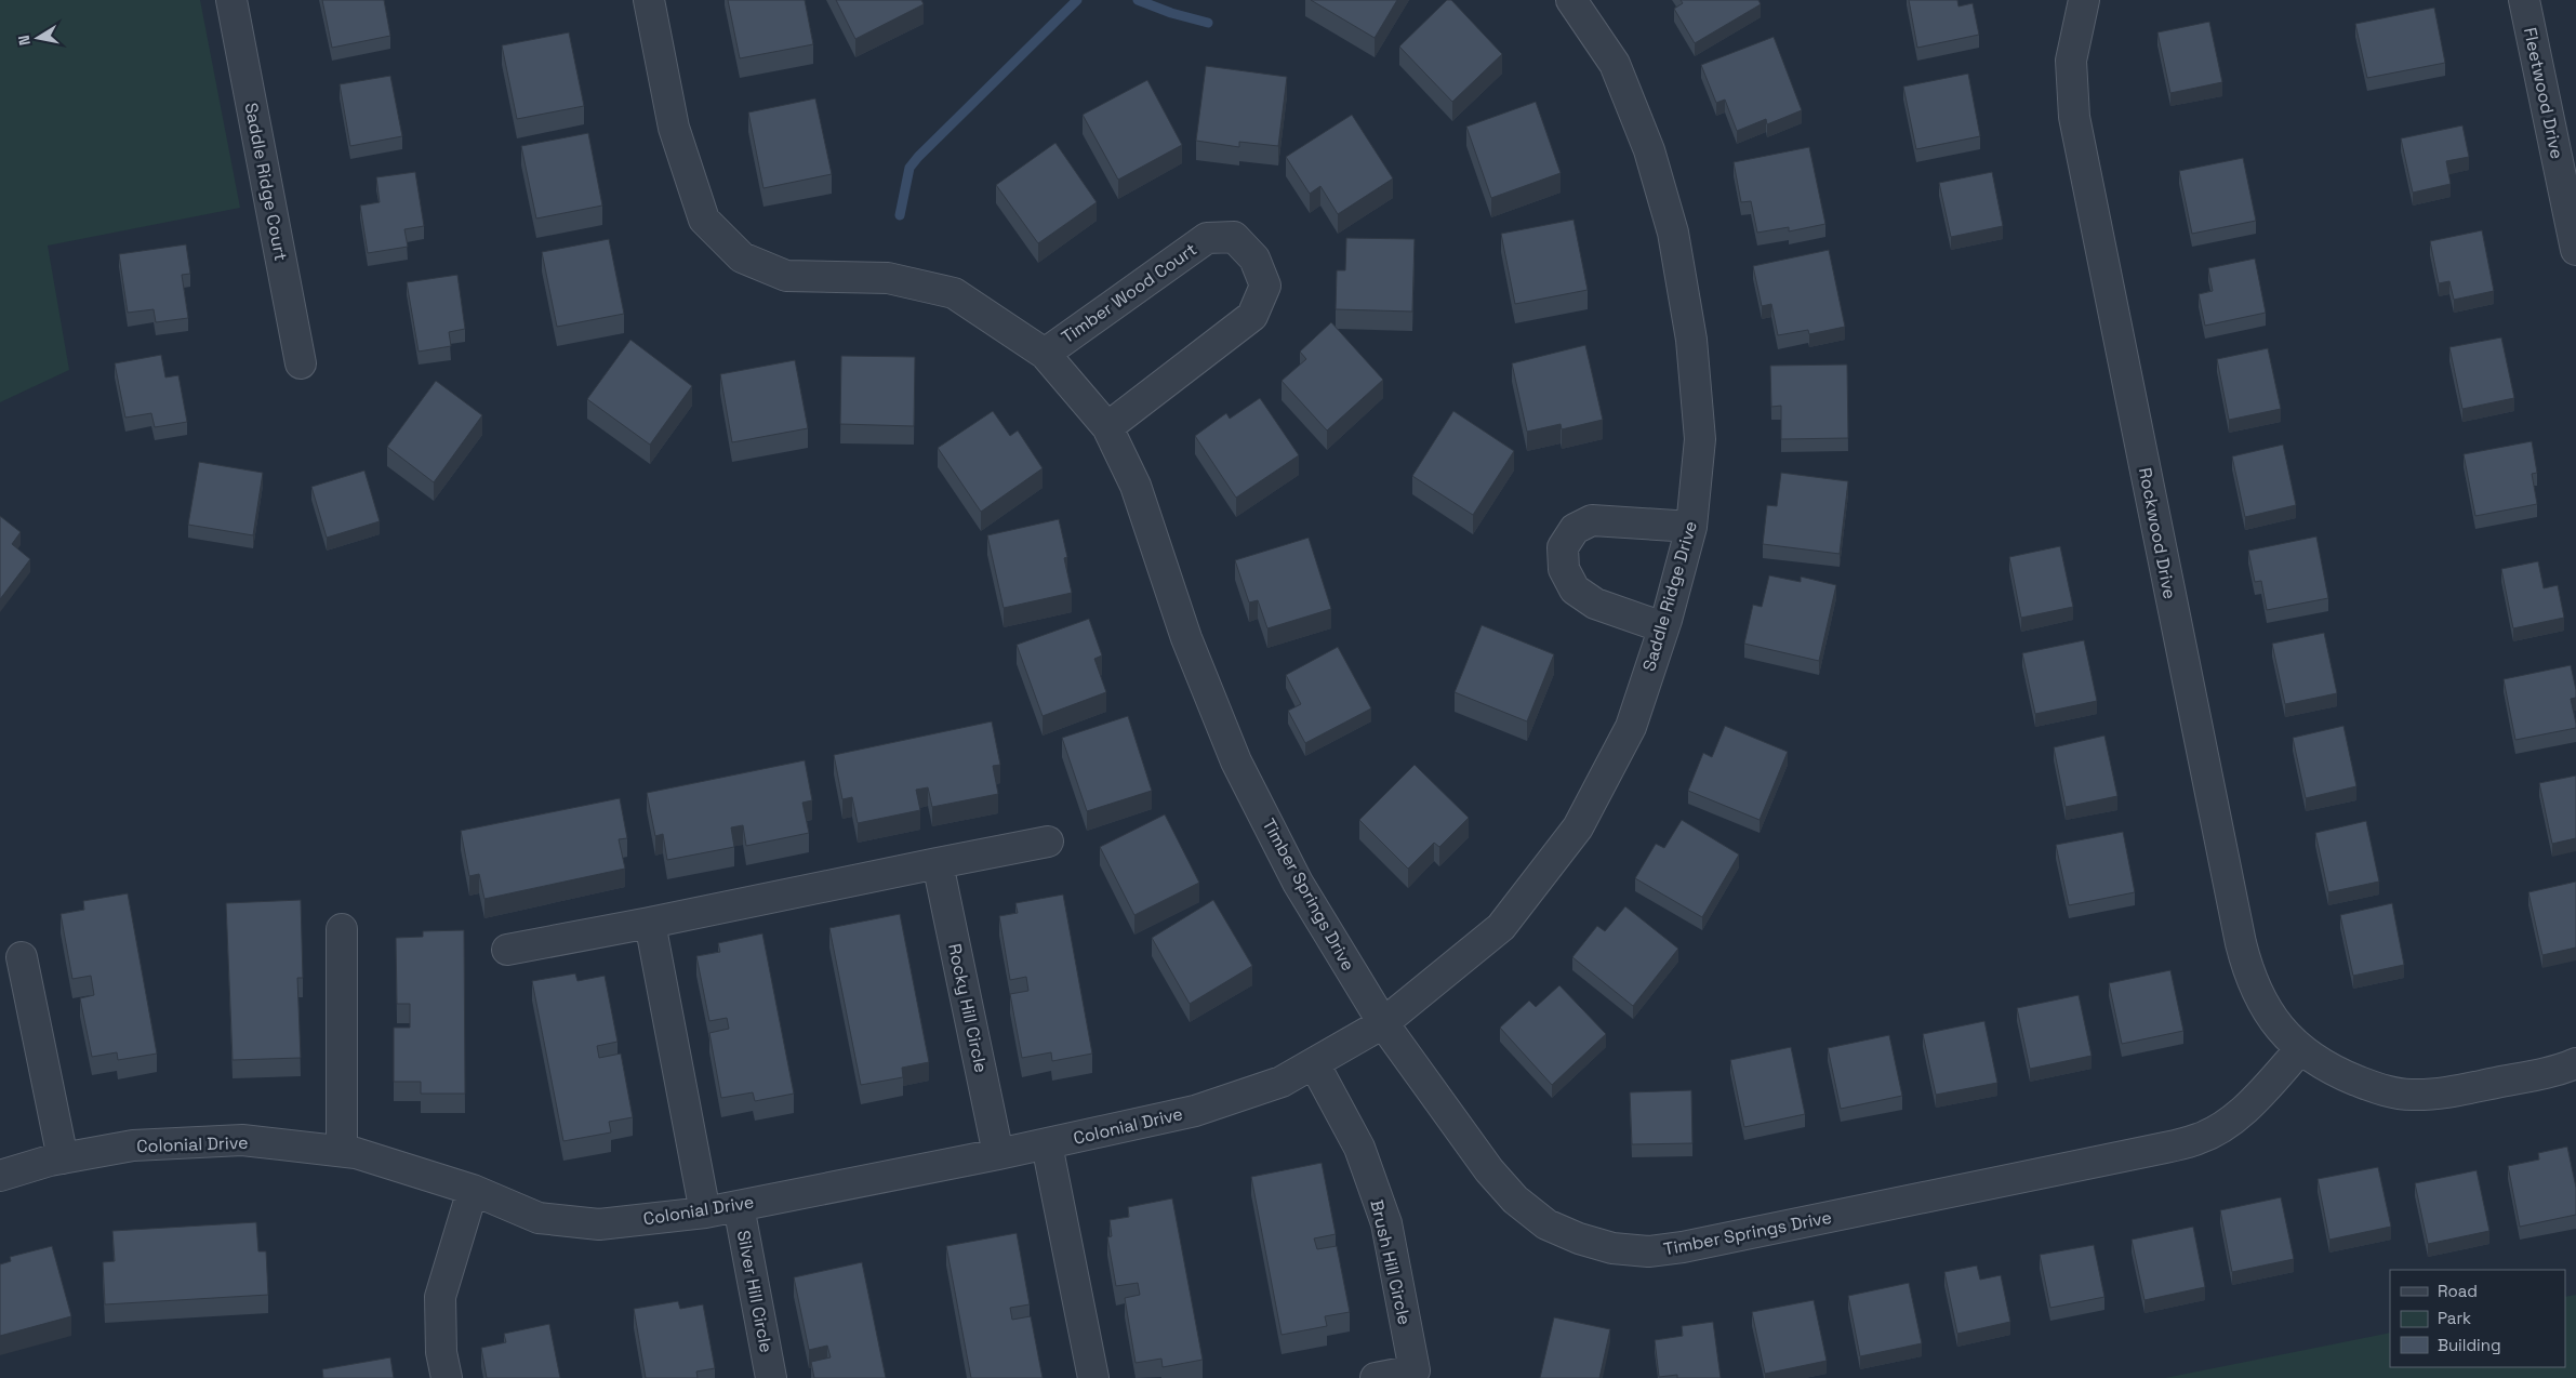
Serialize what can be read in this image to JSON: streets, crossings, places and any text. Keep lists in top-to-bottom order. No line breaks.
{"streets":{"street":["Fleetwood Drive","Saddle Ridge Court","Timber Wood Court","Rockwood Drive","Saddle Ridge Drive","Timber Springs Drive","Rocky Hill Circle","Colonial Drive","Brush Hill Circle","Silver Hill Circle"]},"crossings":[["Timber Wood Court","Timber Springs Drive"],["Rockwood Drive","Timber Springs Drive"],["Saddle Ridge Drive","Timber Springs Drive"],["Saddle Ridge Drive","Colonial Drive"],["Timber Springs Drive","Colonial Drive"],["Rocky Hill Circle","Colonial Drive"],["Colonial Drive","Brush Hill Circle"],["Colonial Drive","Silver Hill Circle"]],"legend":["Road","Park","Building"],"north":"left"}
